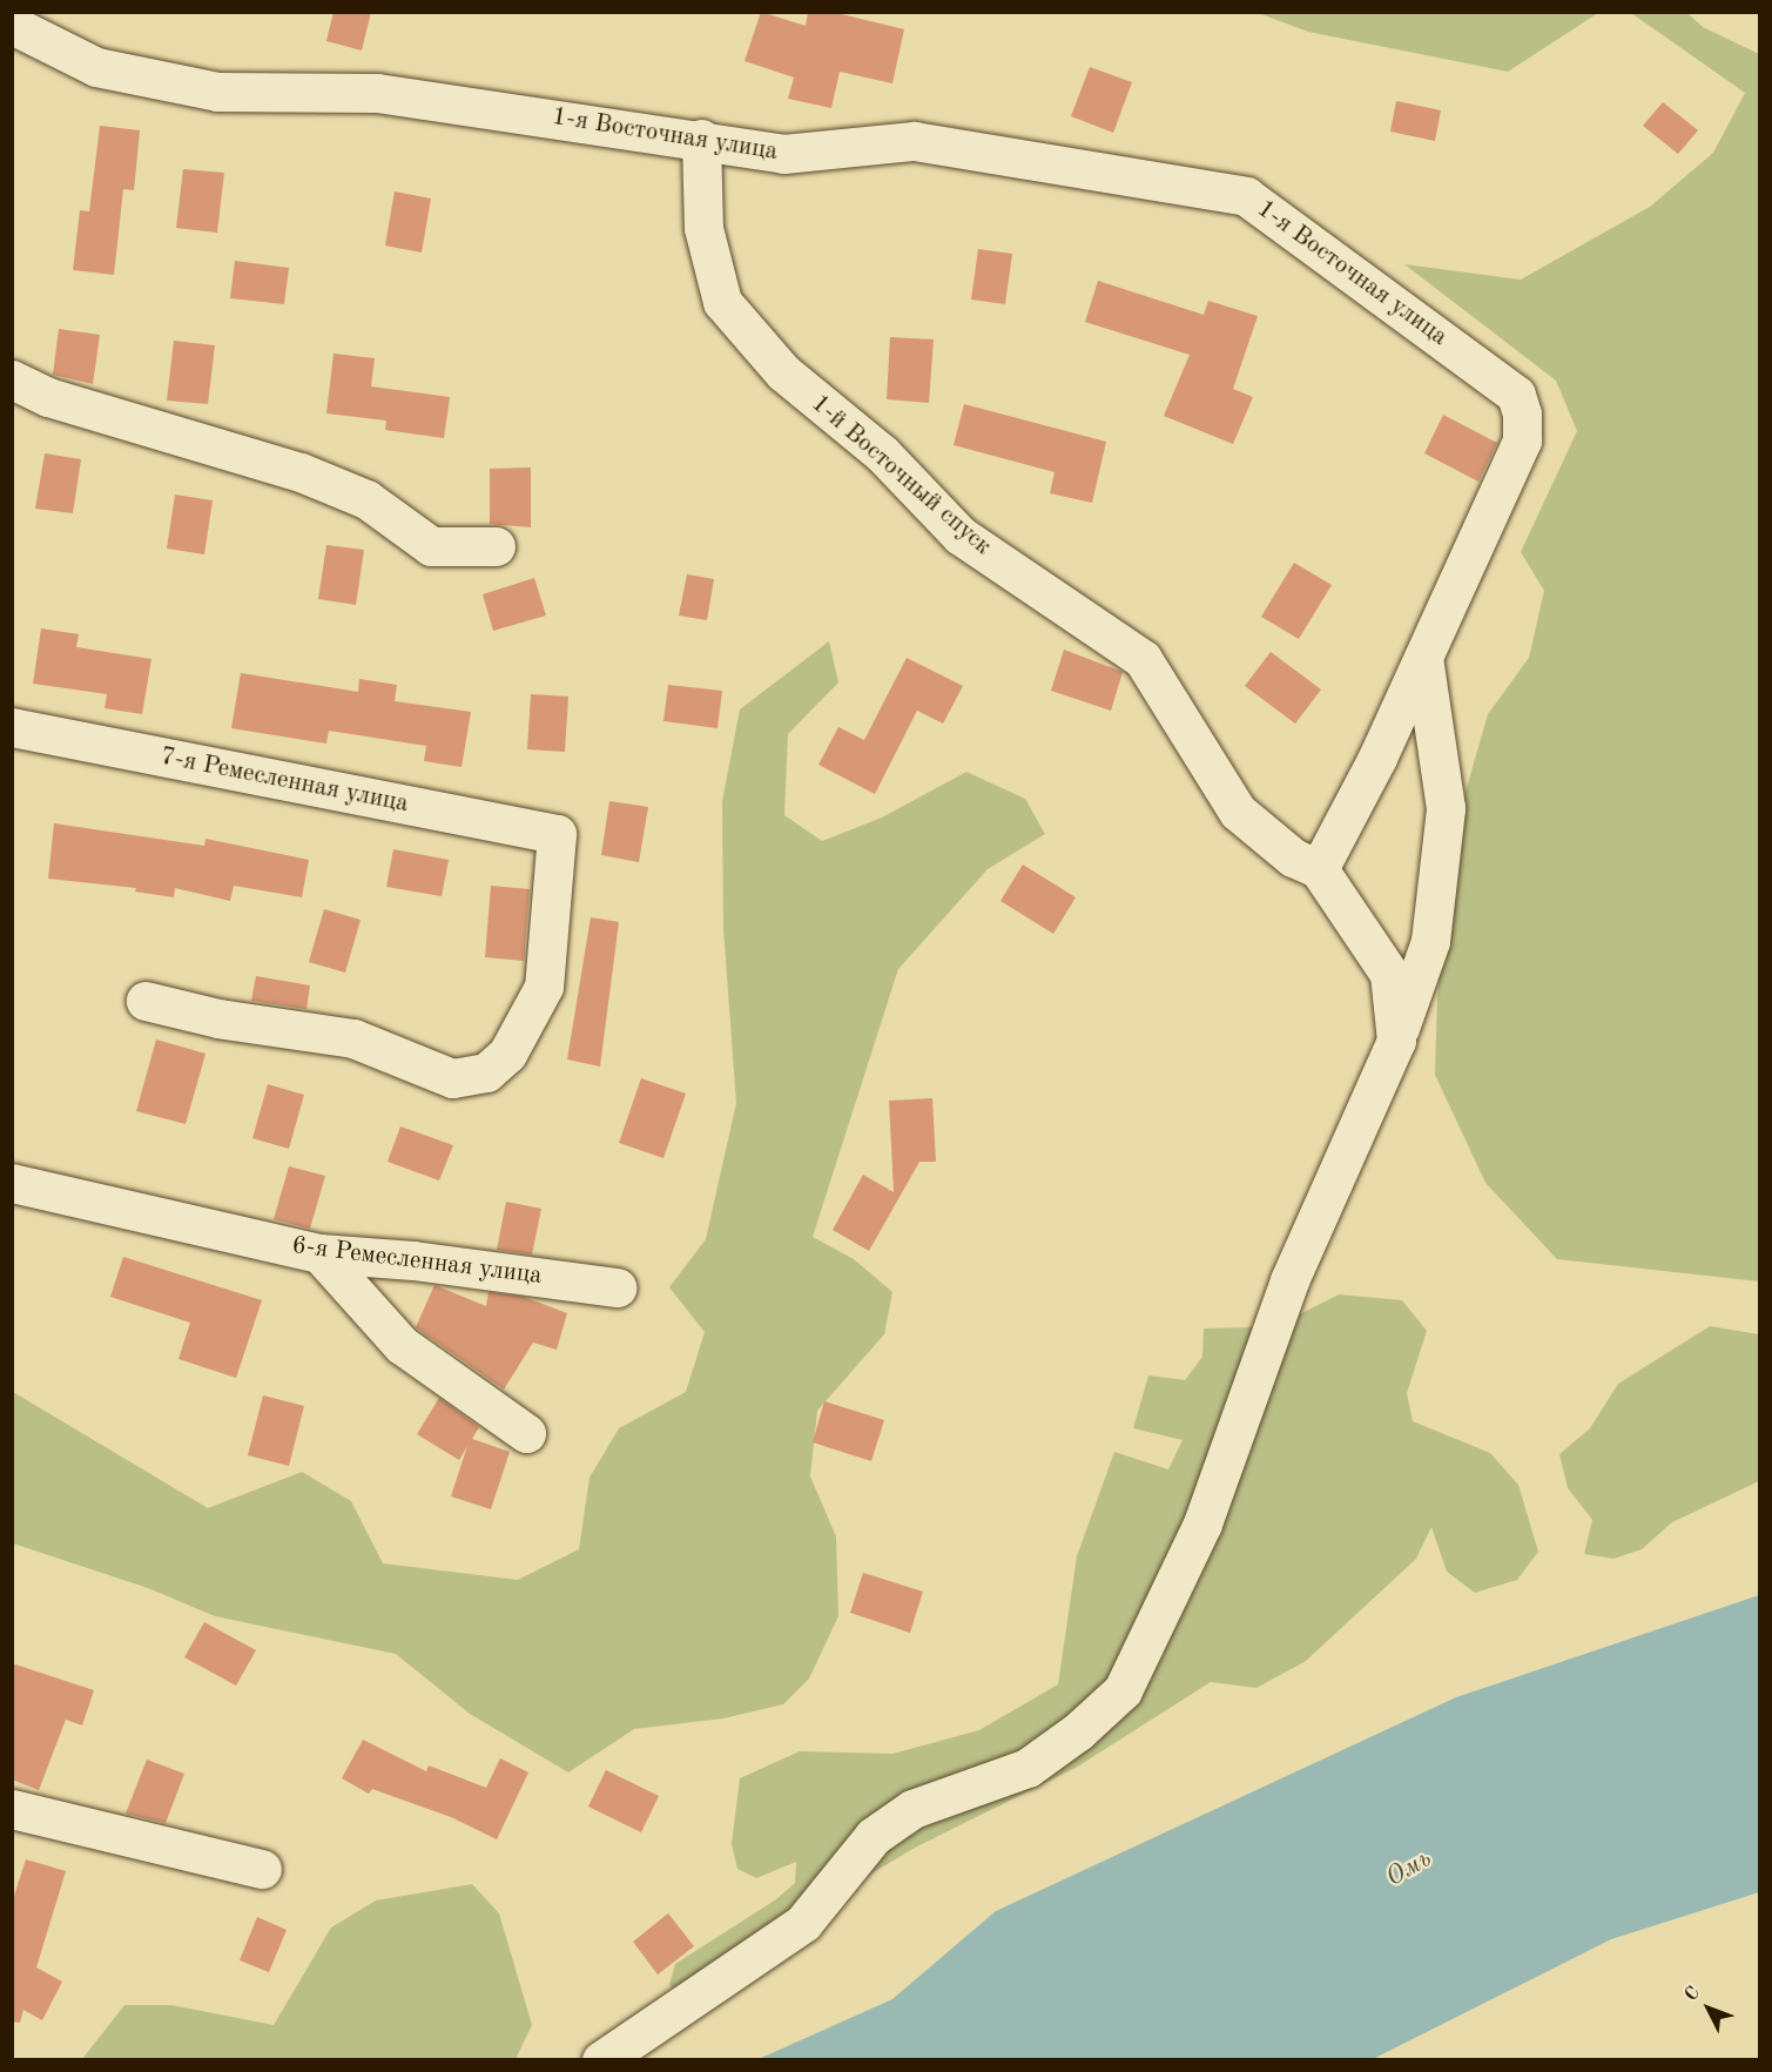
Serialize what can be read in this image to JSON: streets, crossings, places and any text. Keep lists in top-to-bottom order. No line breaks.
{"streets":{"street":["1-я Восточная улица","1-й Восточный спуск","7-я Ремесленная улица","6-я Ремесленная улица"]},"crossings":[["1-я Восточная улица","1-й Восточный спуск"]],"water":["Омь"],"north":"top left"}
